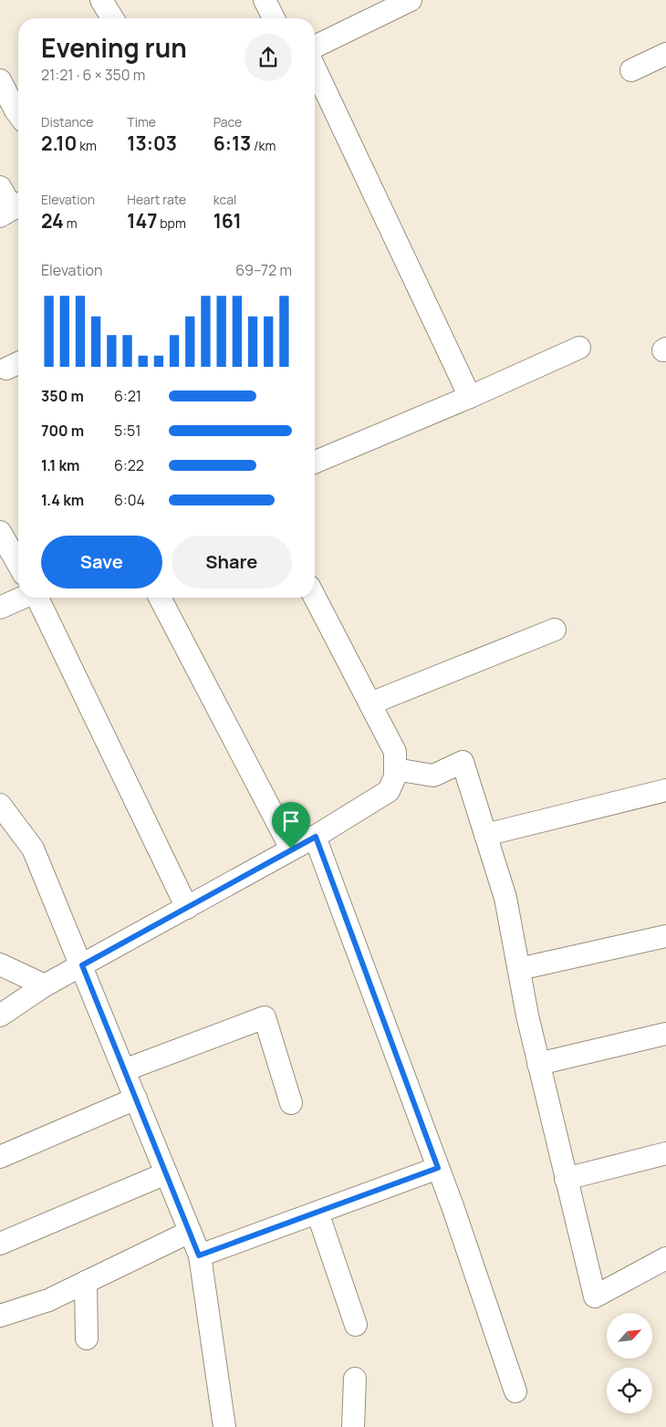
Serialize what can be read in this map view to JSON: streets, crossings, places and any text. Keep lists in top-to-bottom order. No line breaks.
{"north":"top right","page":{"heading":["Evening run","21:21 · 6 × 350 m"],"stats":[["Distance","2.10 km"],["Time","13:03"],["Pace","6:13 /km"],["Elevation","24 m"],["Heart rate","147 bpm"],["kcal","161"]],"chart":["Elevation","69–72 m"],"list":[{"name":"350 m","note":"6:21"},{"name":"700 m","note":"5:51"},{"name":"1.1 km","note":"6:22"},{"name":"1.4 km","note":"6:04"}],"buttons":["Save","Share"]}}
